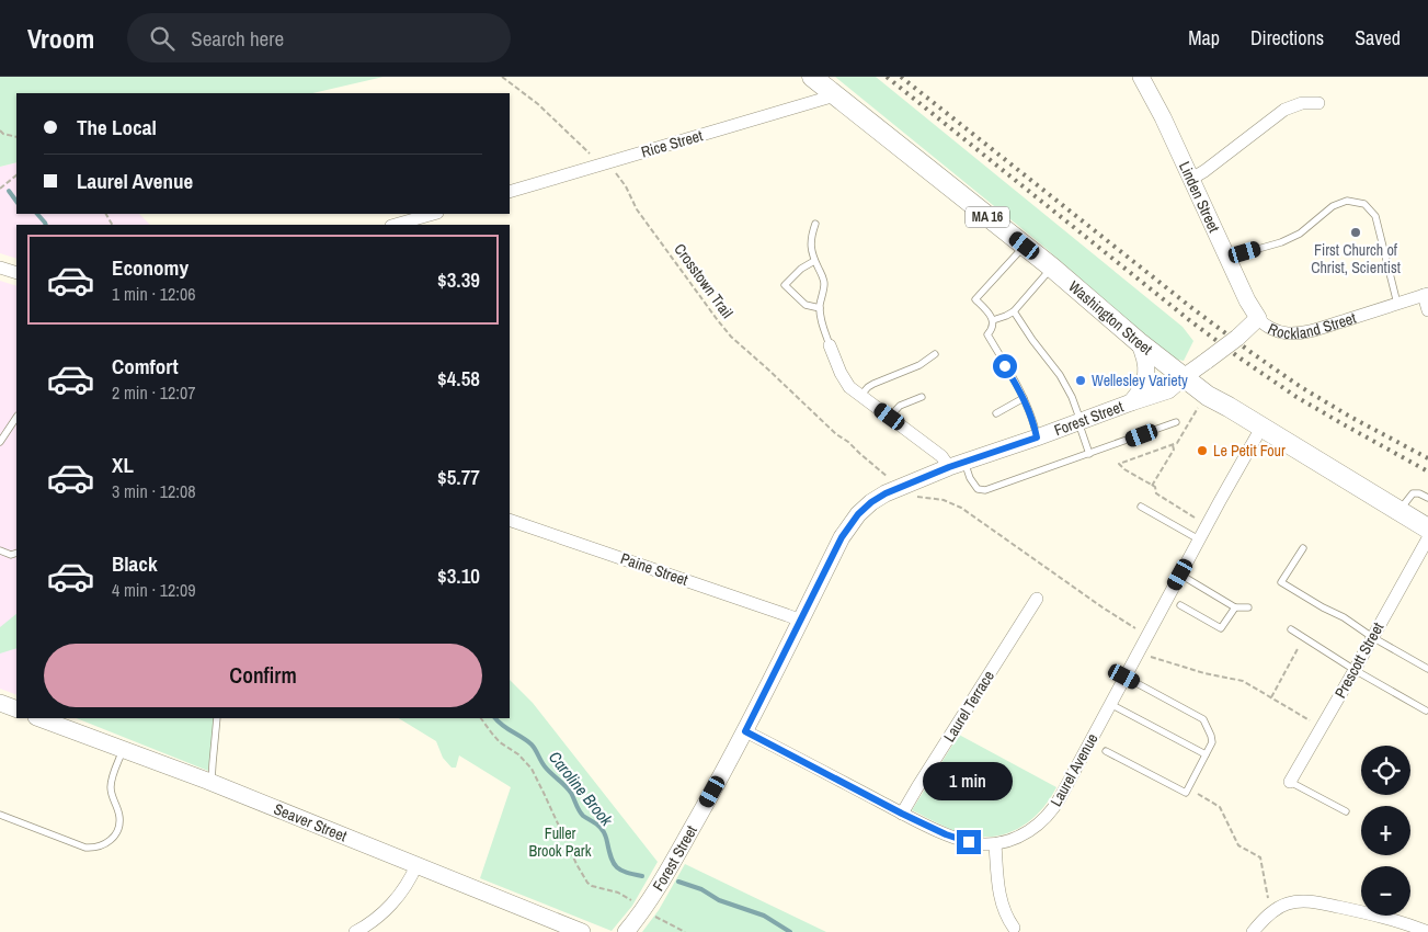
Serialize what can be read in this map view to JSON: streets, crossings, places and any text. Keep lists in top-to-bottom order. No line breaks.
{"streets":{"main road":["MA 16","Washington Street"],"street":["Rice Street","Linden Street","Rockland Street","Forest Street","Paine Street","Prescott Street","Laurel Terrace","Laurel Avenue","Seaver Street"],"path":["Crosstown Trail"]},"crossings":[["Rice Street","Crosstown Trail"],["Rice Street","Washington Street"],["Linden Street","Rockland Street"],["Crosstown Trail","Forest Street"],["Crosstown Trail","Laurel Avenue"],["Washington Street","Rockland Street"],["Washington Street","Forest Street"],["Washington Street","Laurel Avenue"],["Rockland Street","Forest Street"],["Forest Street","Paine Street"],["Forest Street","Laurel Avenue"],["Laurel Terrace","Laurel Avenue"]],"water":["Caroline Brook"],"parks":["Fuller Brook Park"],"places":["First Church of Christ, Scientist","Wellesley Variety","Le Petit Four"],"page":{"header":"Vroom","search":"Search here","nav":["Map","Directions","Saved"],"banner":["The Local","Laurel Avenue"],"list":[{"name":"Economy","note":"1 min · 12:06","value":"$3.39"},{"name":"Comfort","note":"2 min · 12:07","value":"$4.58"},{"name":"XL","note":"3 min · 12:08","value":"$5.77"},{"name":"Black","note":"4 min · 12:09","value":"$3.10"}],"buttons":"Confirm","map_buttons":["+","−"],"bubble":"1 min"}}
